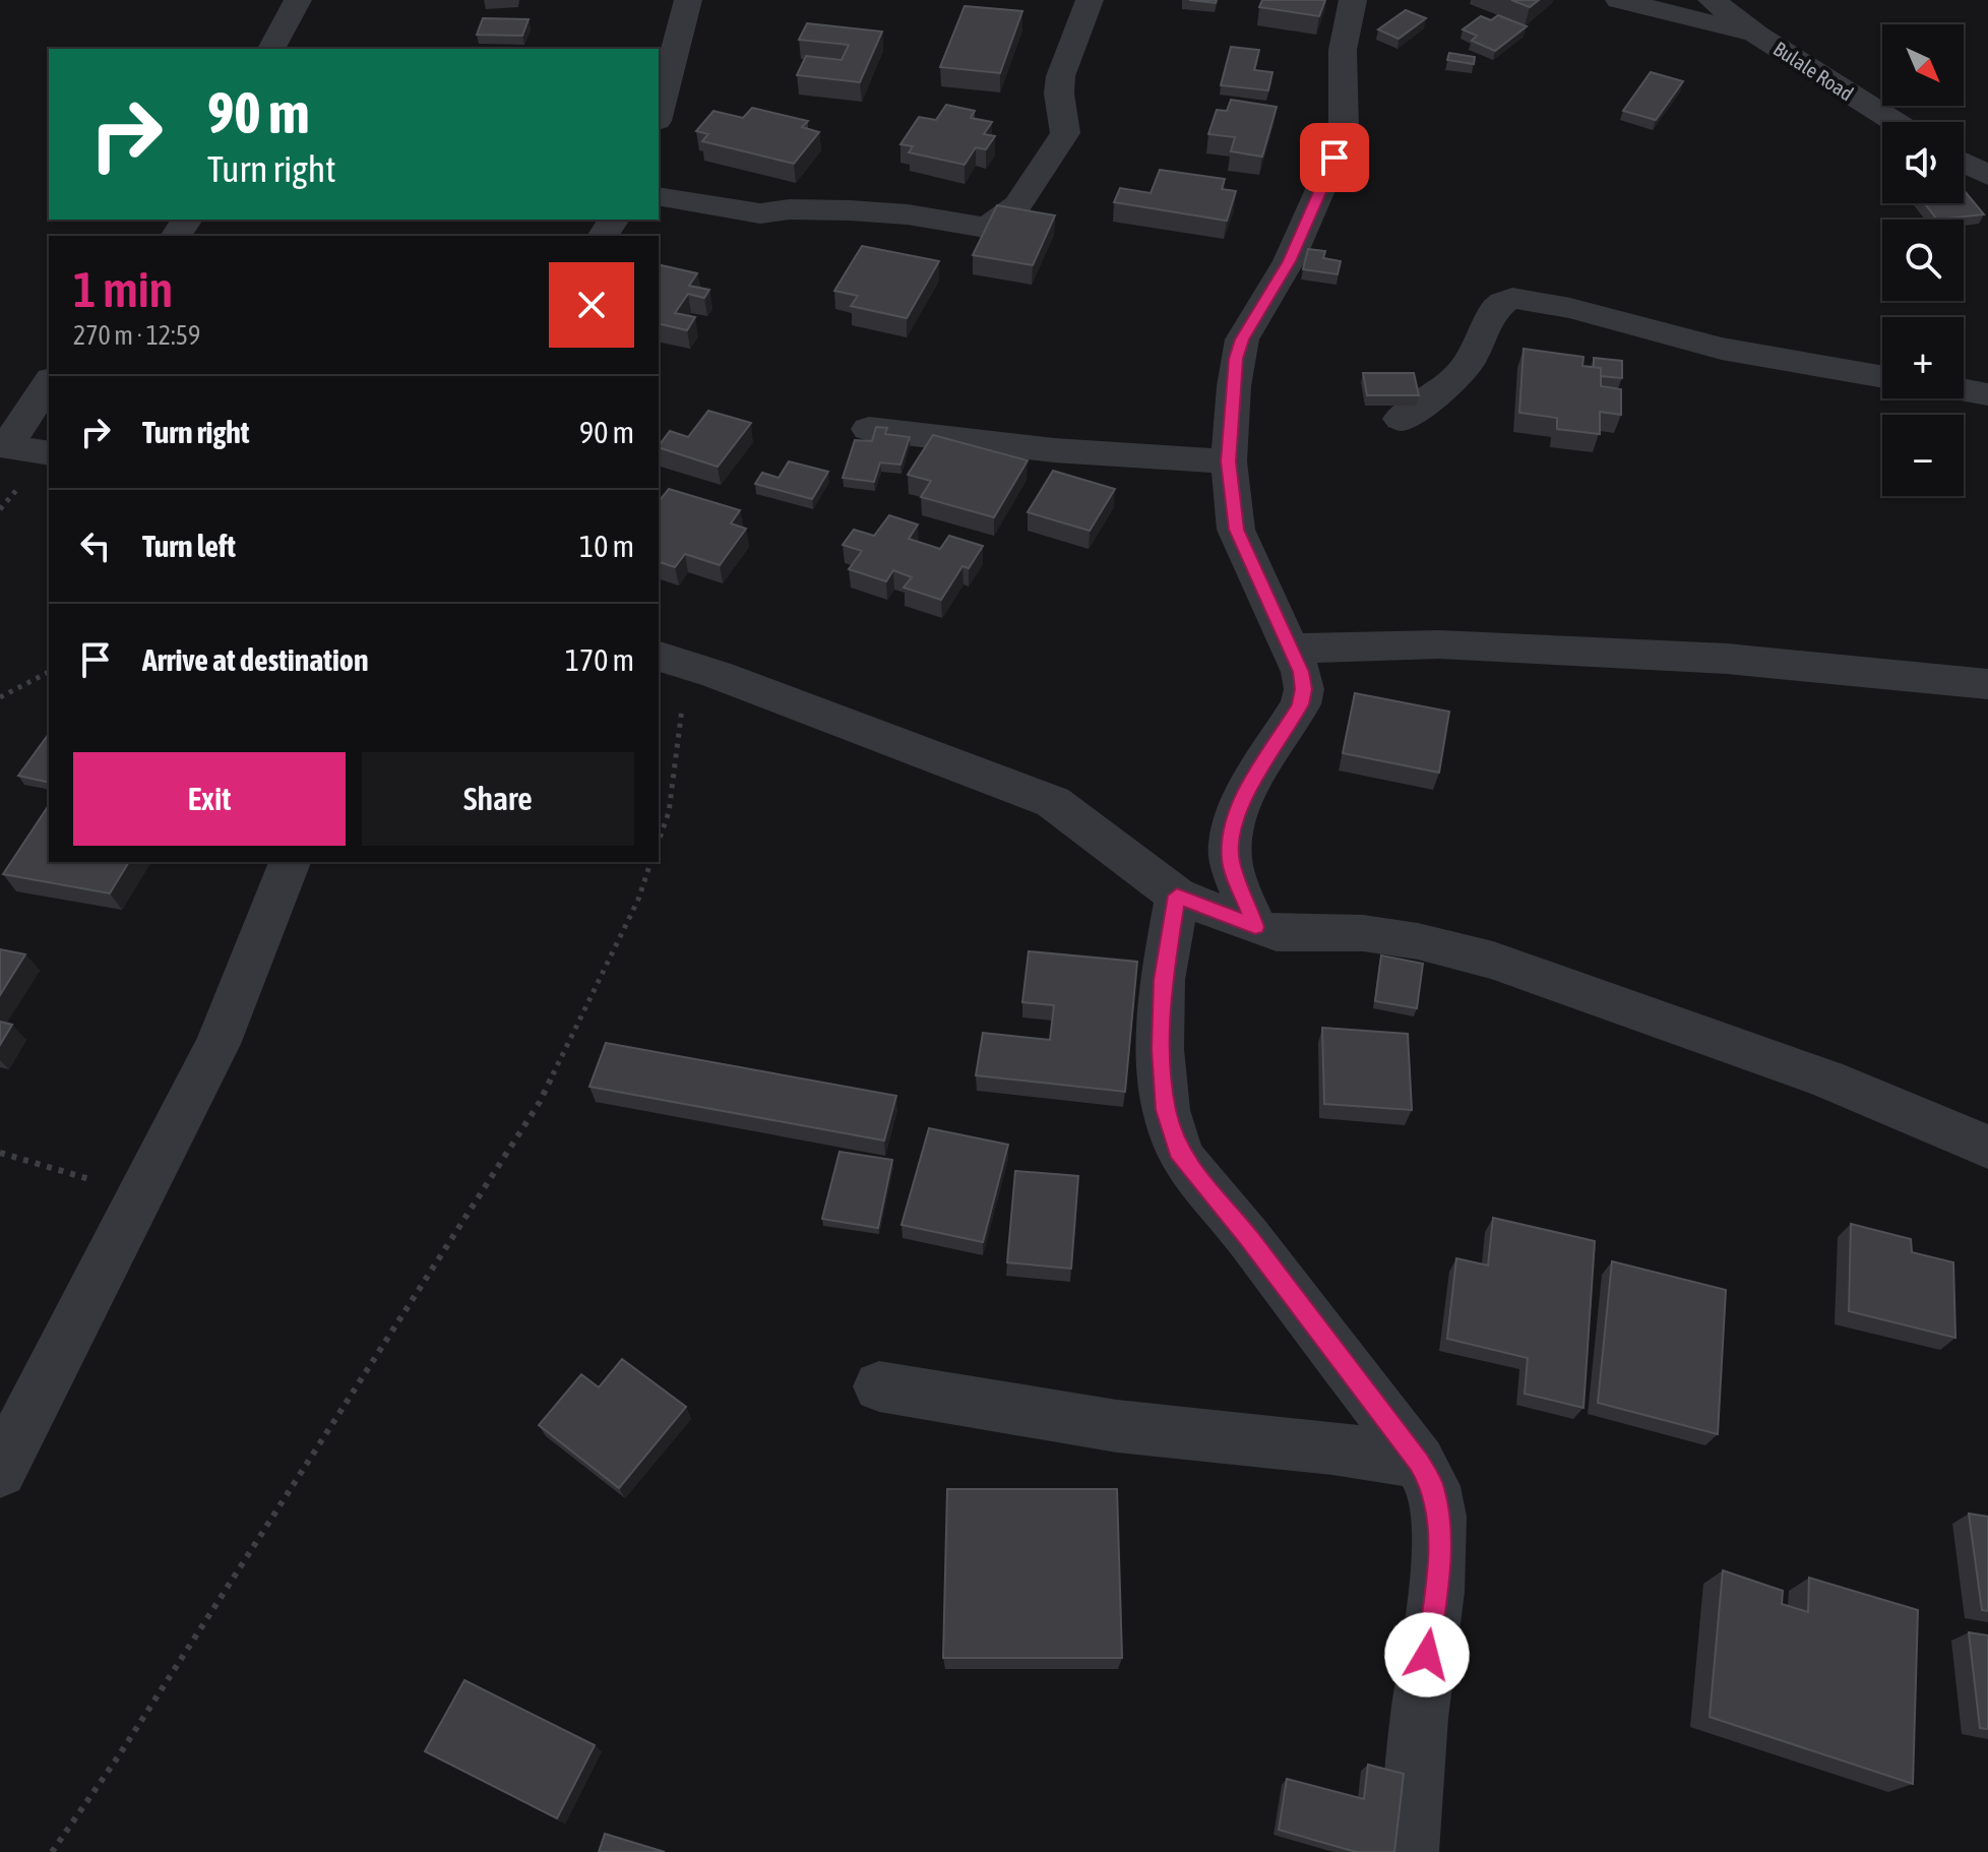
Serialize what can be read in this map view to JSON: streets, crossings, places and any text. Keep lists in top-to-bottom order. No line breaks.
{"streets":{"street":["Bulale Road"]},"north":"bottom right","page":{"map_buttons":["+","−"],"turn":["90 m","Turn right"],"heading":["1 min","270 m · 12:59"],"list":[{"name":"Turn right","value":"90 m"},{"name":"Turn left","value":"10 m"},{"name":"Arrive at destination","value":"170 m"}],"buttons":["Exit","Share"]}}
